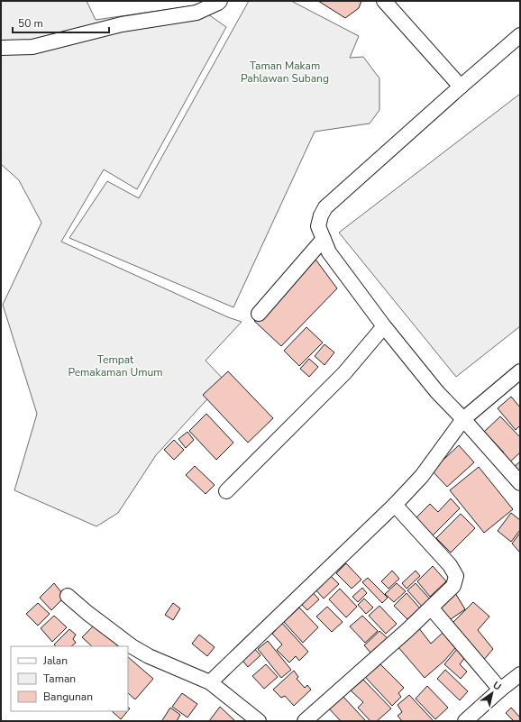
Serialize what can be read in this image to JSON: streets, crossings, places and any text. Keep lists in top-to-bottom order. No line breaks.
{"parks":["Taman Makam Pahlawan Subang","Tempat Pemakaman Umum"],"legend":["Jalan","Taman","Bangunan"],"scale_bar":"50 m","north":"top right"}
